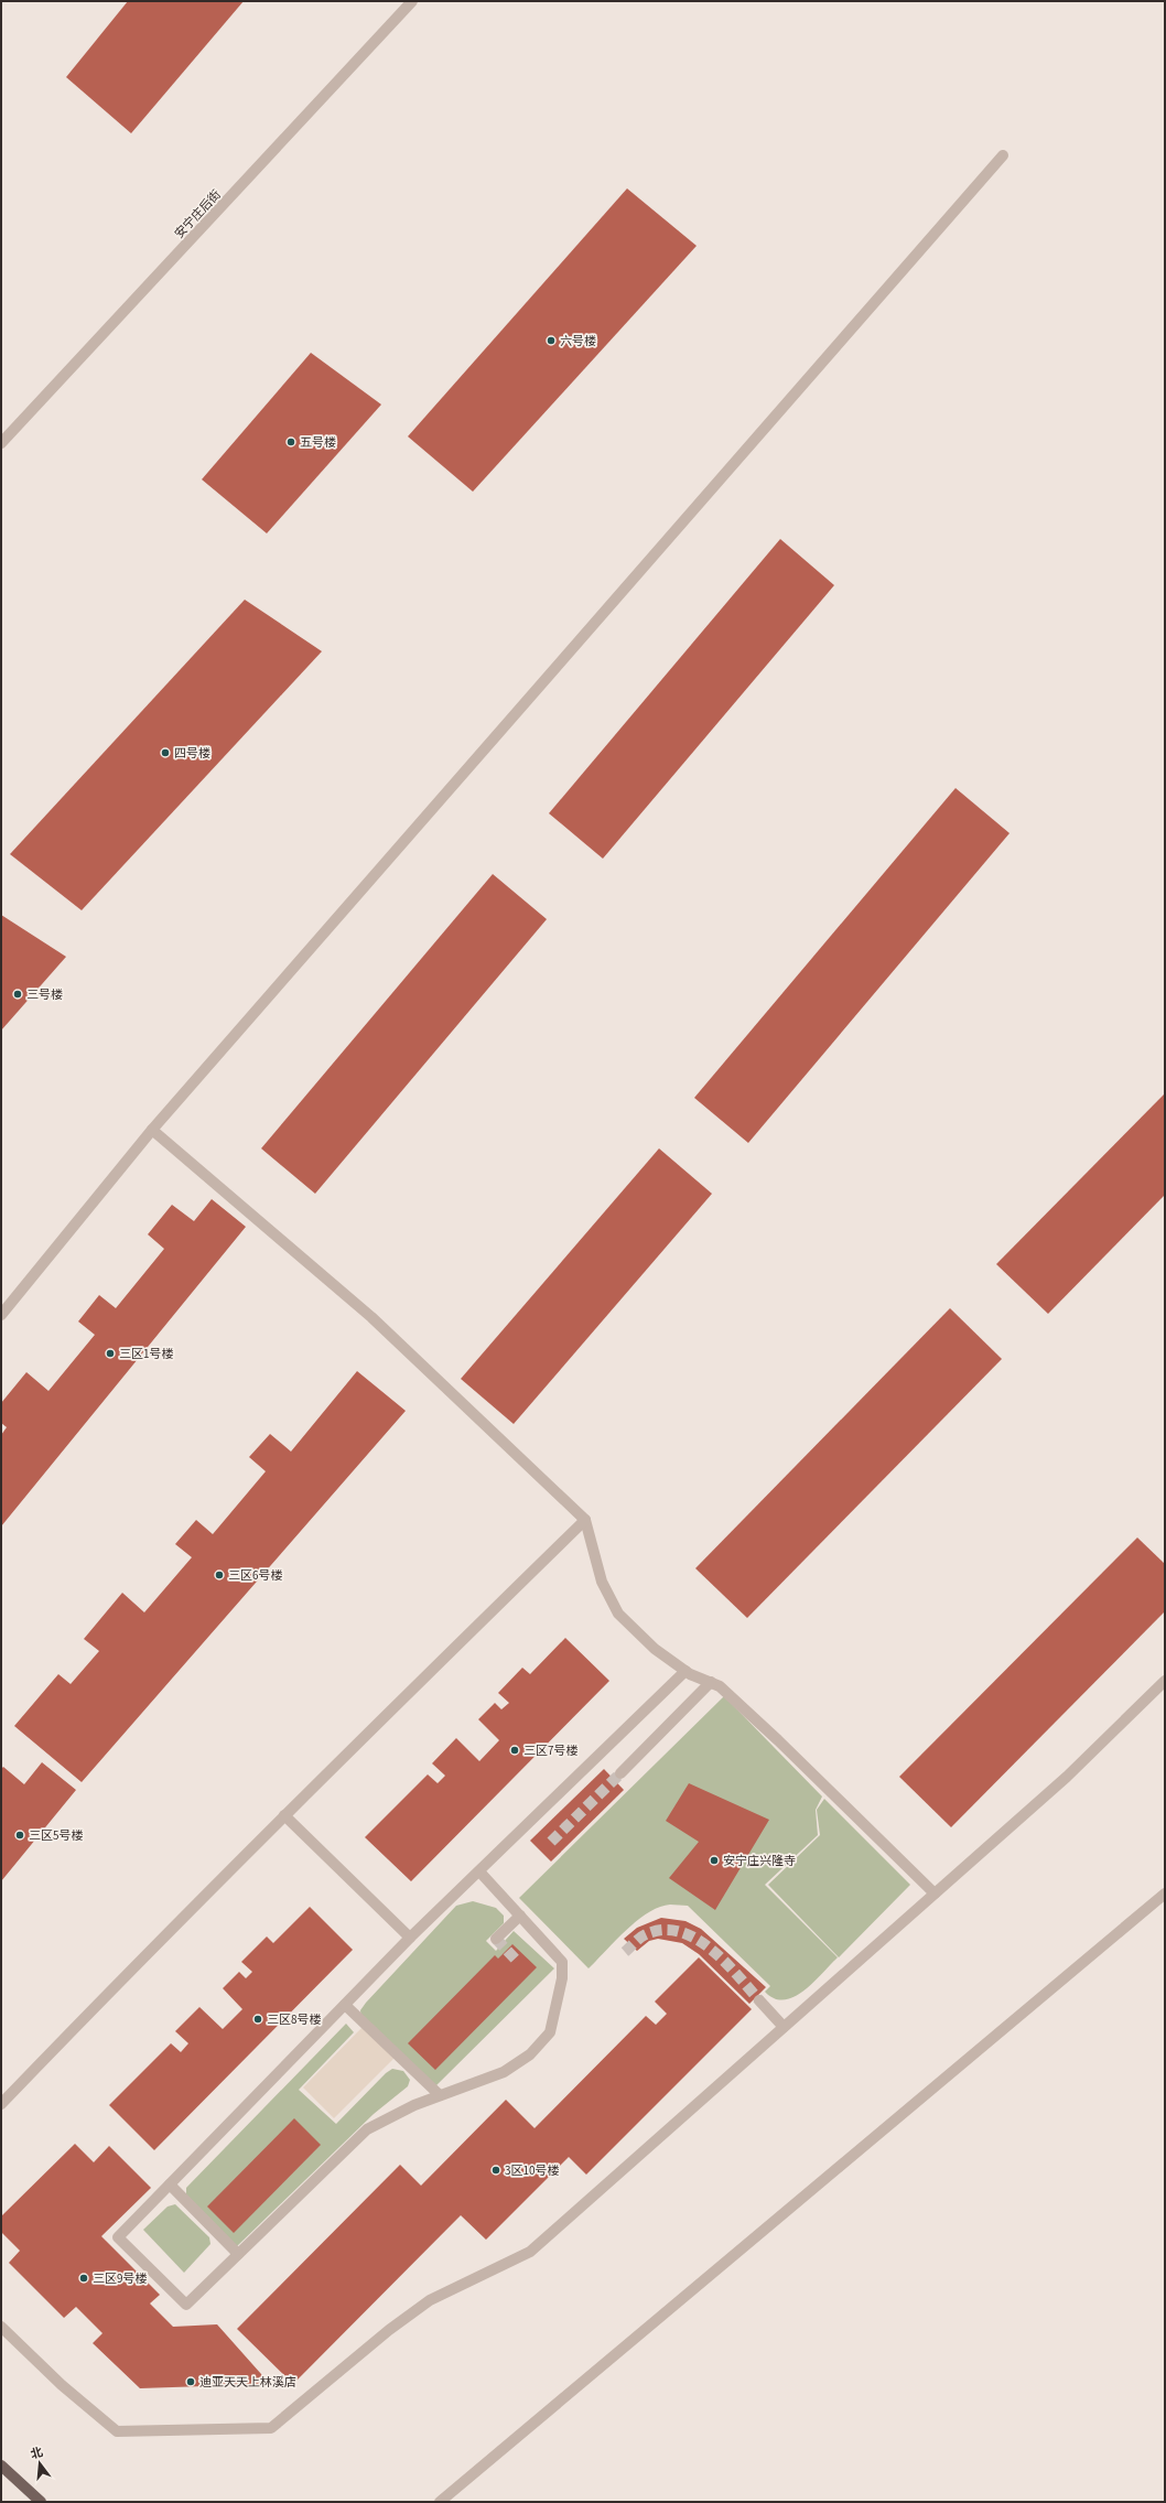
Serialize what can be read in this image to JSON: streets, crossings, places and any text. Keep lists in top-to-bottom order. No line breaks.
{"streets":{"street":["安宁庄后街"]},"places":["六号楼","五号楼","四号楼","三号楼","三区1号楼","三区6号楼","三区7号楼","三区5号楼","安宁庄兴隆寺","三区8号楼","3区10号楼","三区9号楼","迪亚天天上林溪店"],"north":"top"}
